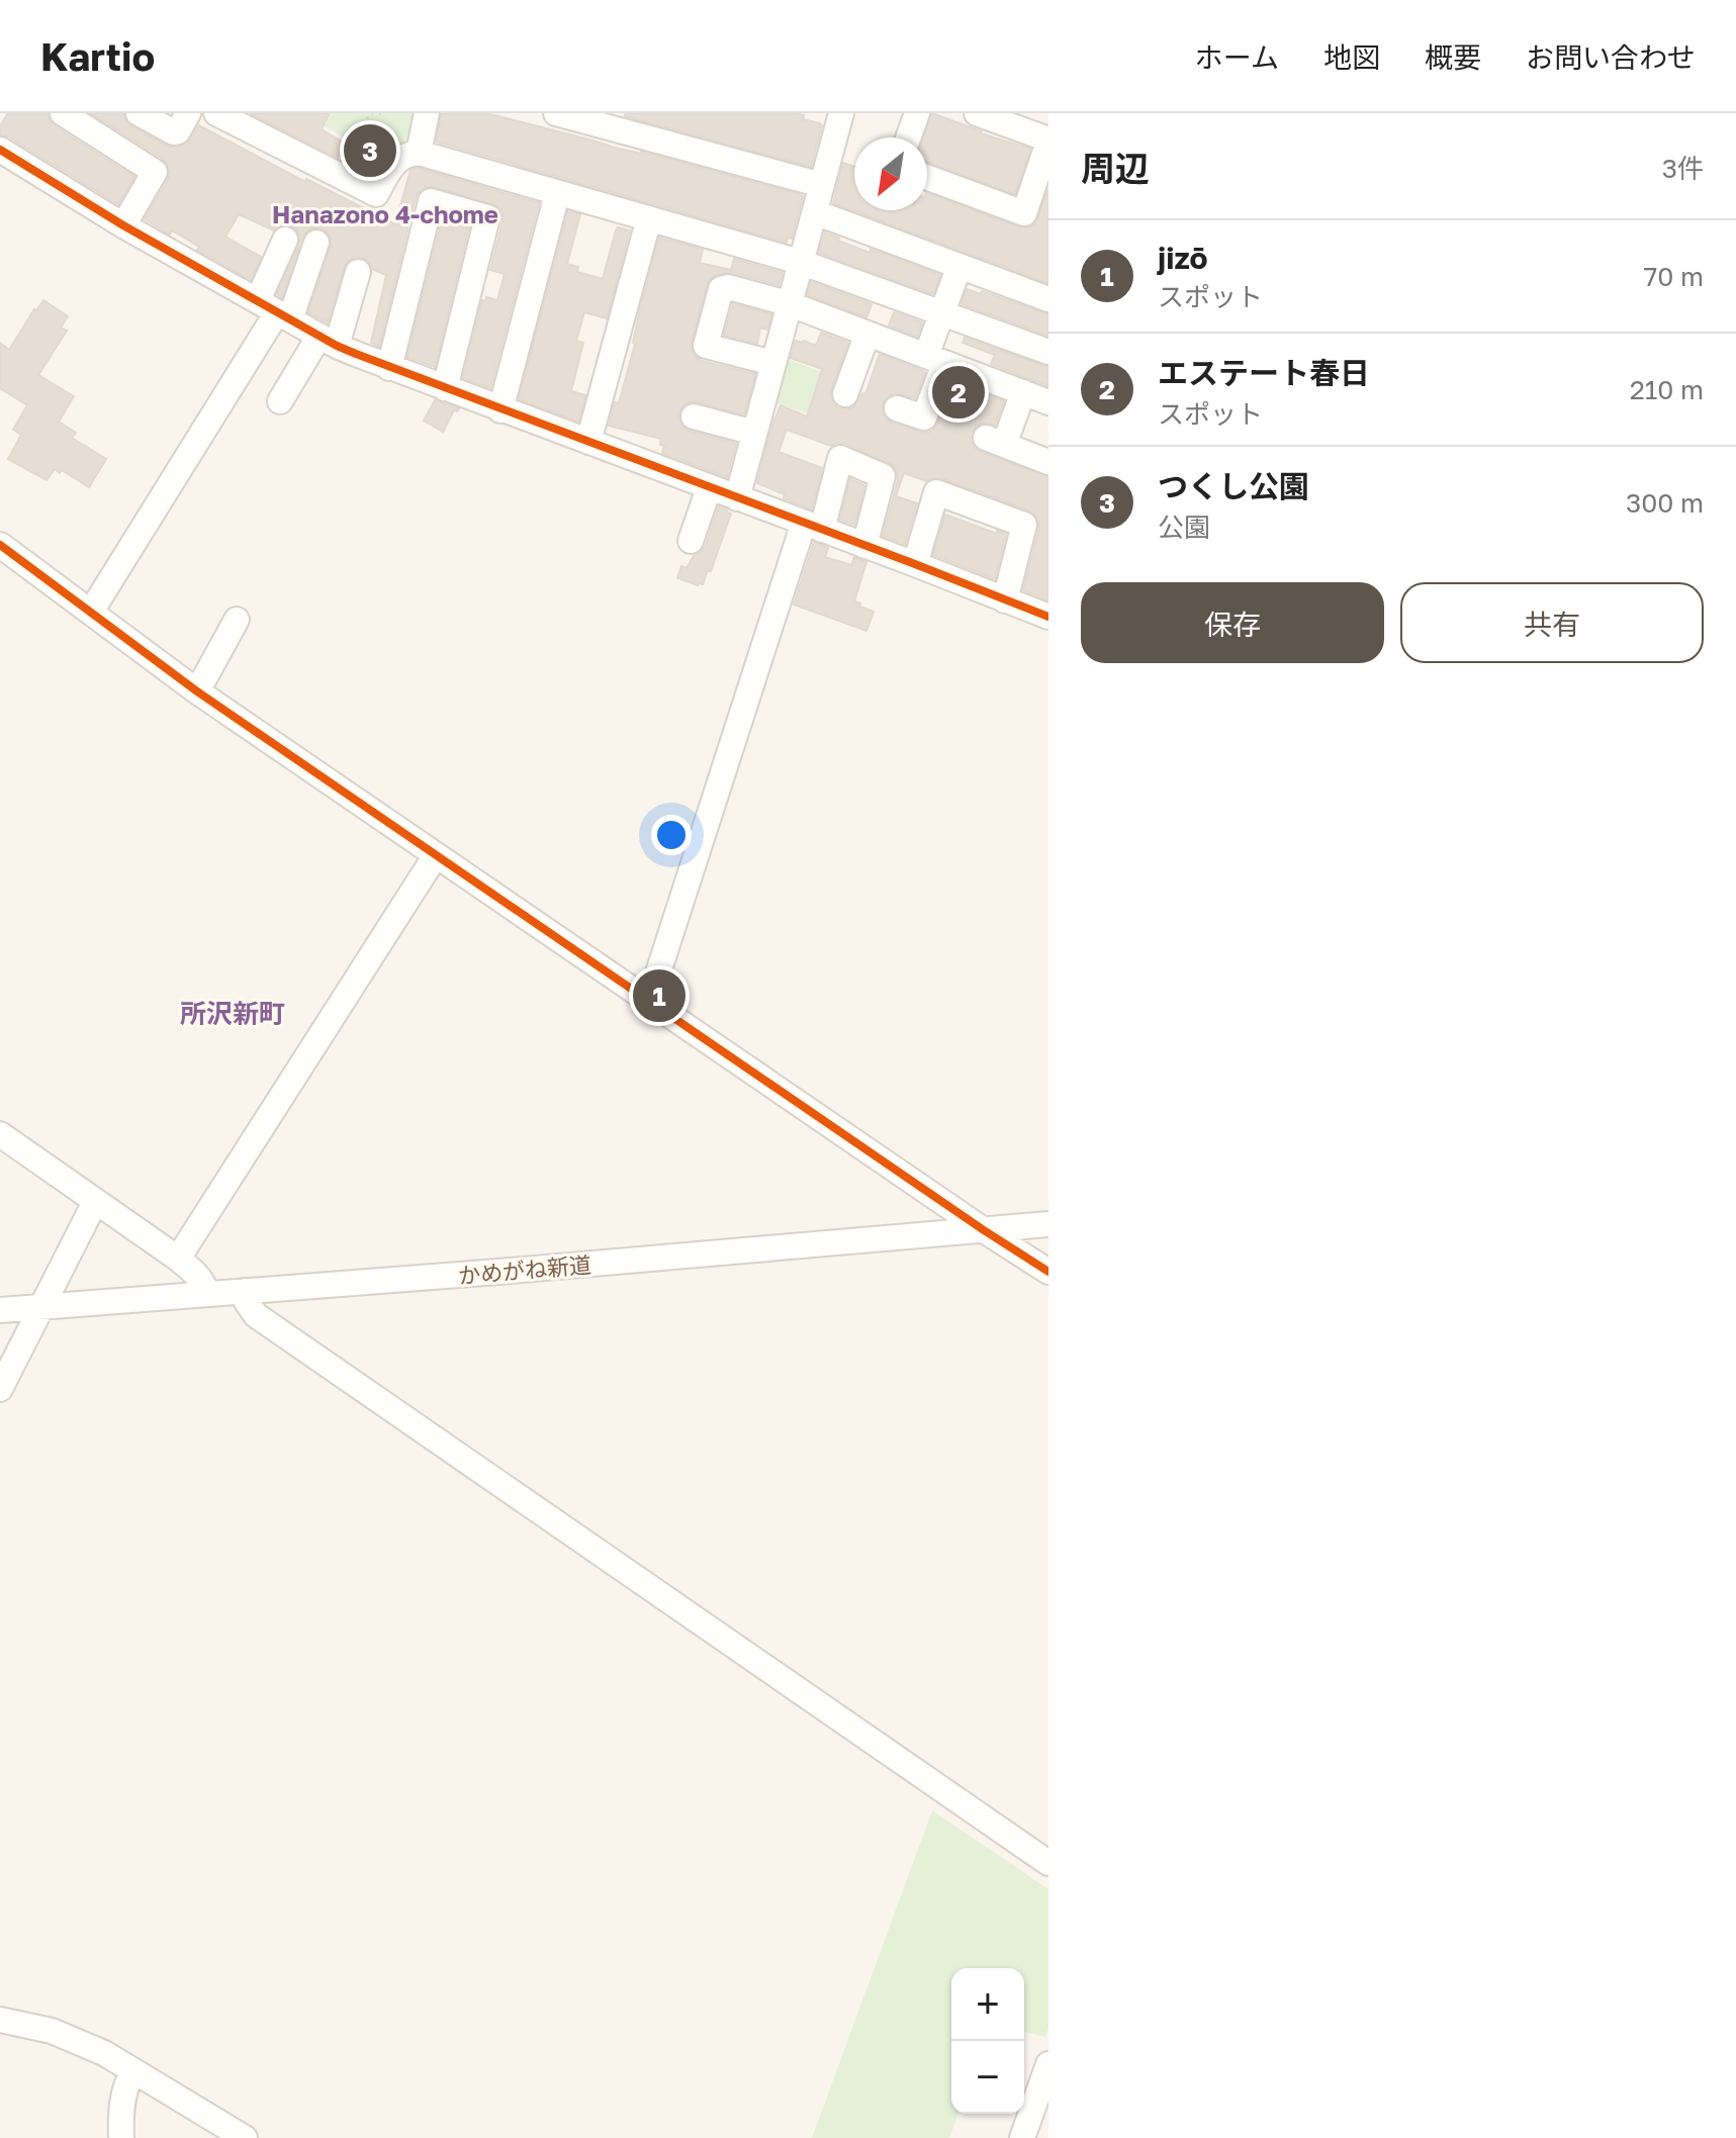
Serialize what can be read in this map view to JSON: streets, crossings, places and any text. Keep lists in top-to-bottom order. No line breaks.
{"streets":{"street":["かめがね新道"]},"districts":["Hanazono 4-chome","所沢新町"],"north":"bottom left","page":{"header":"Kartio","nav":["ホーム","地図","概要","お問い合わせ"],"heading":["周辺","3件"],"pins":["3","2","1"],"list":[{"mark":"1","name":"jizō","note":"スポット","value":"70 m"},{"mark":"2","name":"エステート春日","note":"スポット","value":"210 m"},{"mark":"3","name":"つくし公園","note":"公園","value":"300 m"}],"buttons":["保存","共有"],"map_buttons":["+","−"]}}
